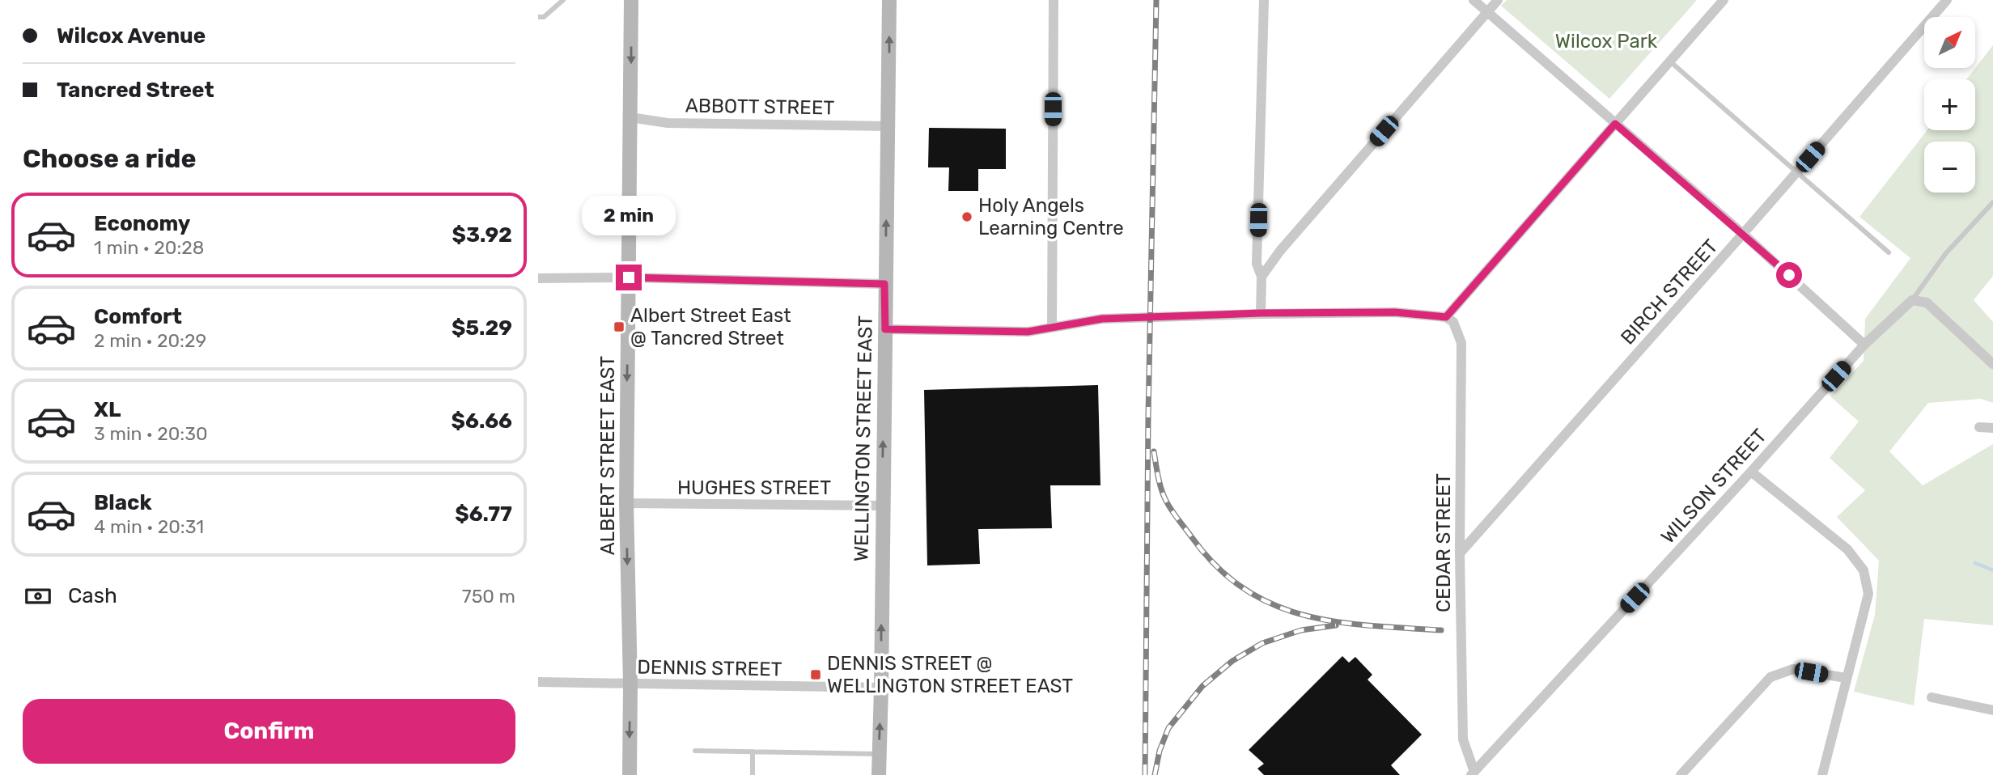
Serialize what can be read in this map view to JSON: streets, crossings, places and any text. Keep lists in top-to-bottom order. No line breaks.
{"streets":{"main road":["WELLINGTON STREET EAST","ALBERT STREET EAST"],"street":["ABBOTT STREET","BIRCH STREET","WILSON STREET","HUGHES STREET","CEDAR STREET","DENNIS STREET"]},"crossings":[["ABBOTT STREET","WELLINGTON STREET EAST"],["ABBOTT STREET","ALBERT STREET EAST"],["BIRCH STREET","CEDAR STREET"],["WELLINGTON STREET EAST","HUGHES STREET"],["WELLINGTON STREET EAST","DENNIS STREET"],["ALBERT STREET EAST","HUGHES STREET"],["ALBERT STREET EAST","DENNIS STREET"],["WILSON STREET","CEDAR STREET"]],"one_way":["WELLINGTON STREET EAST","ALBERT STREET EAST"],"parks":["Wilcox Park"],"places":{"other":["Holy Angels Learning Centre"],"transit":["Albert Street East @ Tancred Street","DENNIS STREET @ WELLINGTON STREET EAST"]},"north":"top right","page":{"banner":["Wilcox Avenue","Tancred Street"],"map_buttons":["+","−"],"heading":"Choose a ride","list":[{"name":"Economy","note":"1 min · 20:28","value":"$3.92"},{"name":"Comfort","note":"2 min · 20:29","value":"$5.29"},{"name":"XL","note":"3 min · 20:30","value":"$6.66"},{"name":"Black","note":"4 min · 20:31","value":"$6.77"}],"bubble":"2 min","pay":["Cash","750 m"],"buttons":"Confirm"}}
